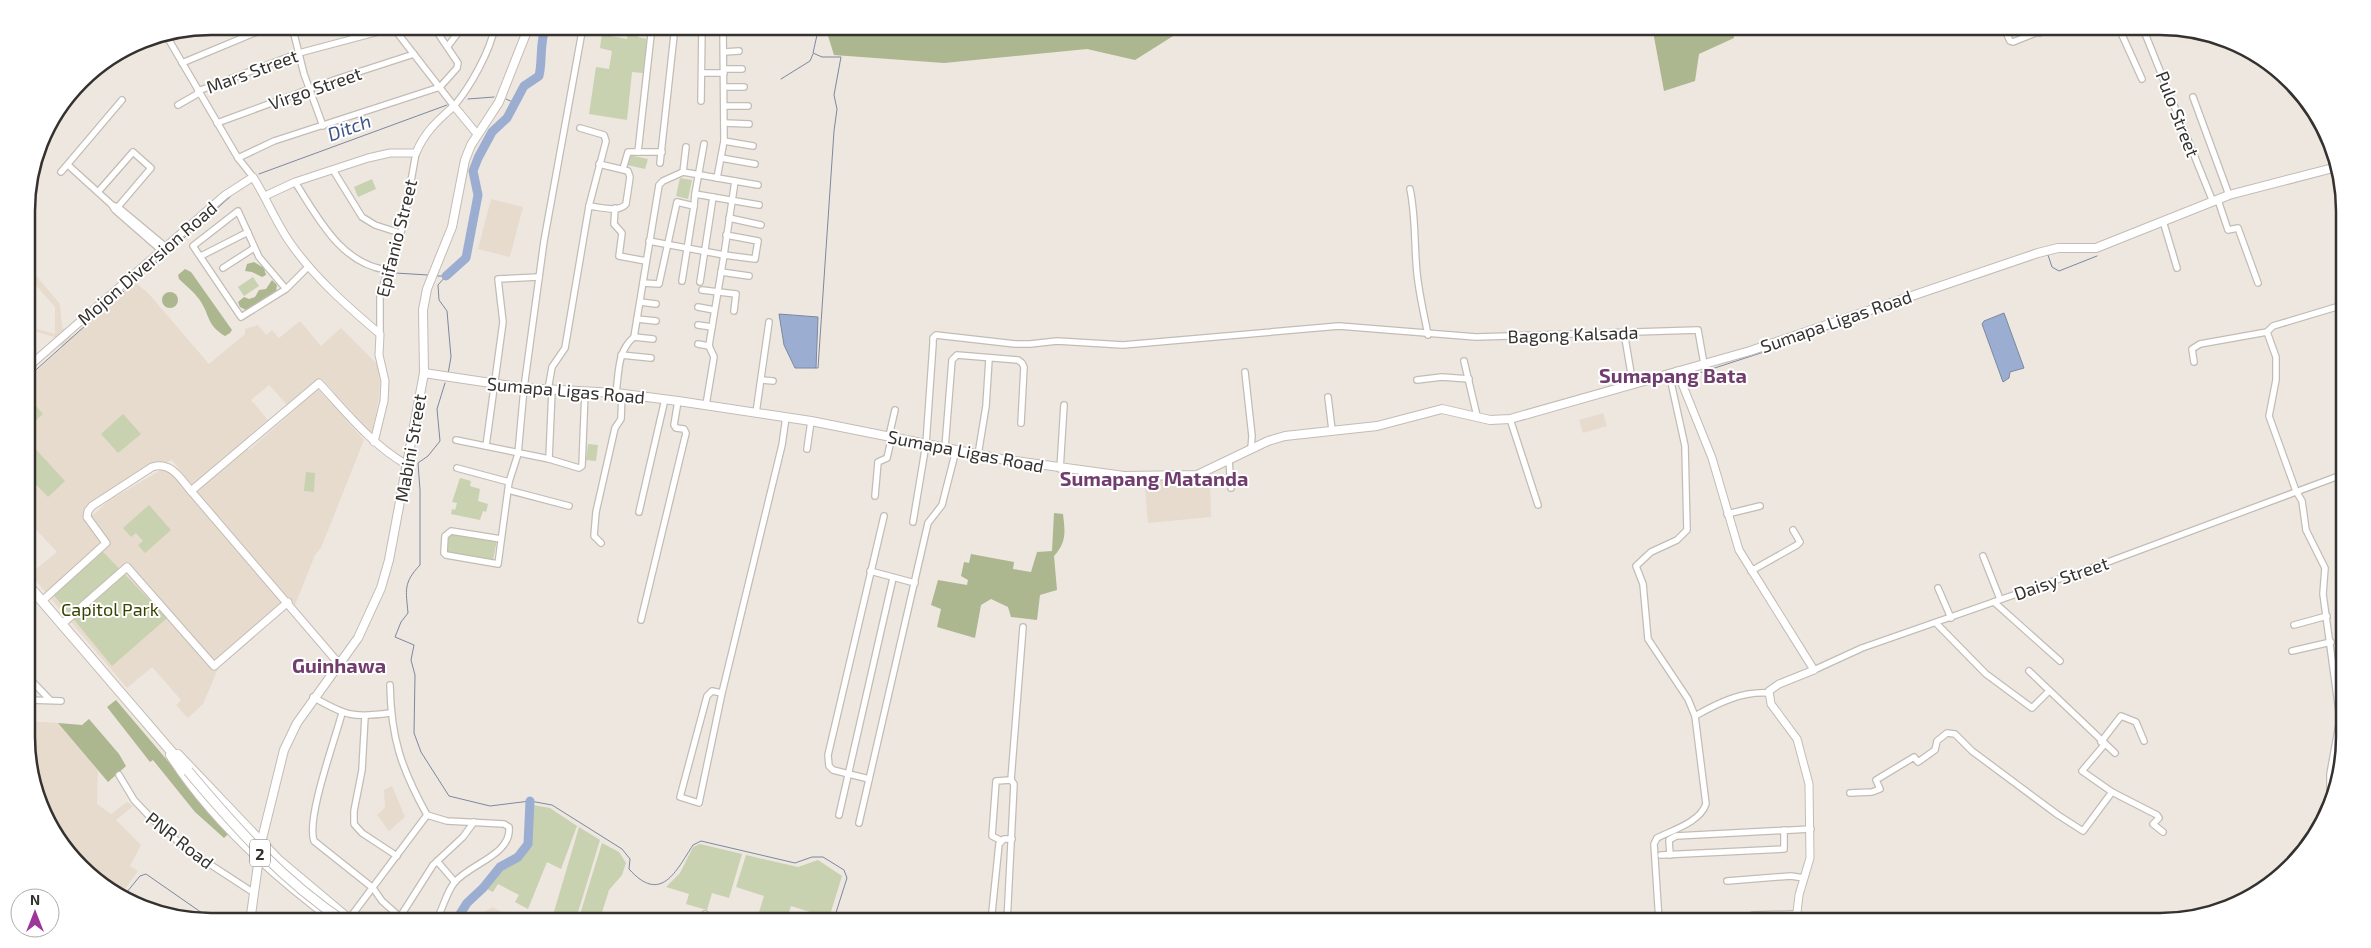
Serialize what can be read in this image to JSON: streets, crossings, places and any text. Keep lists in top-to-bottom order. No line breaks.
{"streets":{"highway":["2"],"main road":["Sumapa Ligas Road","Mabini Street"],"street":["Mars Street","Virgo Street","Pulo Street","Epifanio Street","Mojon Diversion Road","Bagong Kalsada","Daisy Street","PNR Road"]},"crossings":[["Pulo Street","Sumapa Ligas Road"],["Sumapa Ligas Road","Bagong Kalsada"],["Sumapa Ligas Road","Mabini Street"],["Mabini Street","PNR Road"]],"districts":["Sumapang Bata","Sumapang Matanda","Guinhawa"],"water":["Ditch"],"parks":["Capitol Park"],"north":"top"}
